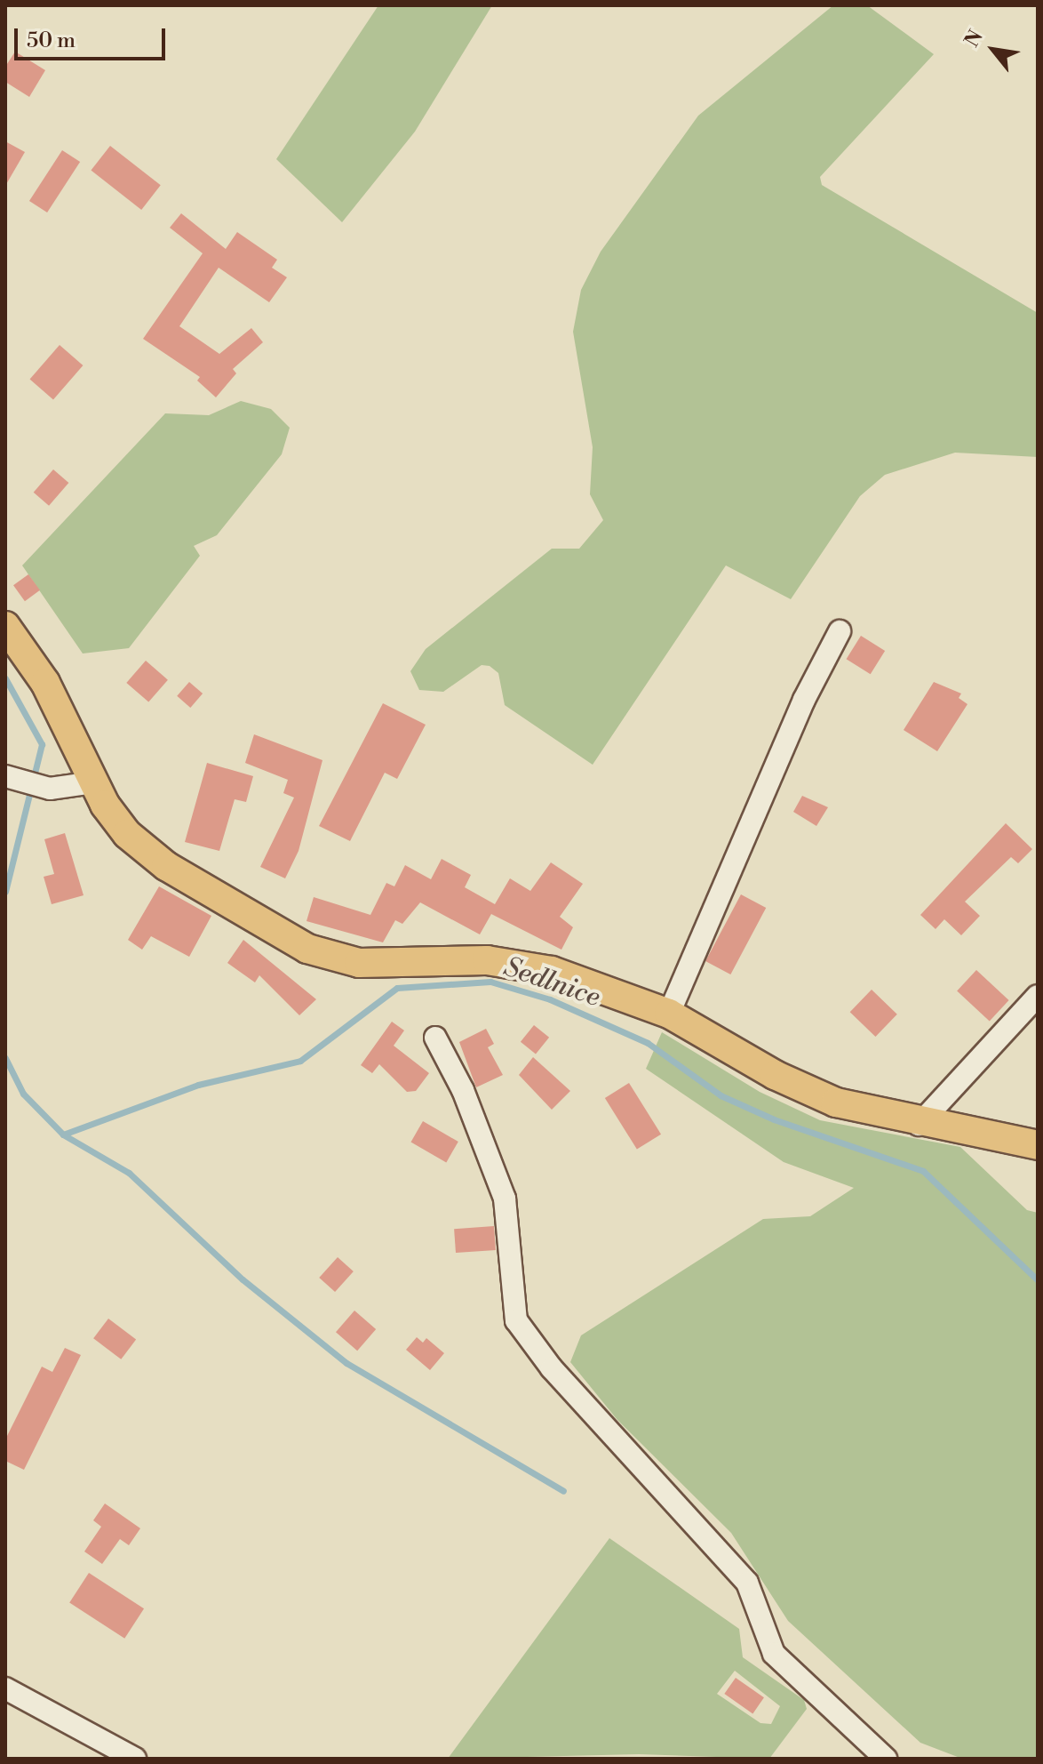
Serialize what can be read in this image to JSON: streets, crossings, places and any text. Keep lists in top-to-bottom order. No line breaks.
{"water":["Sedlnice"],"scale_bar":"50 m","north":"top left"}
